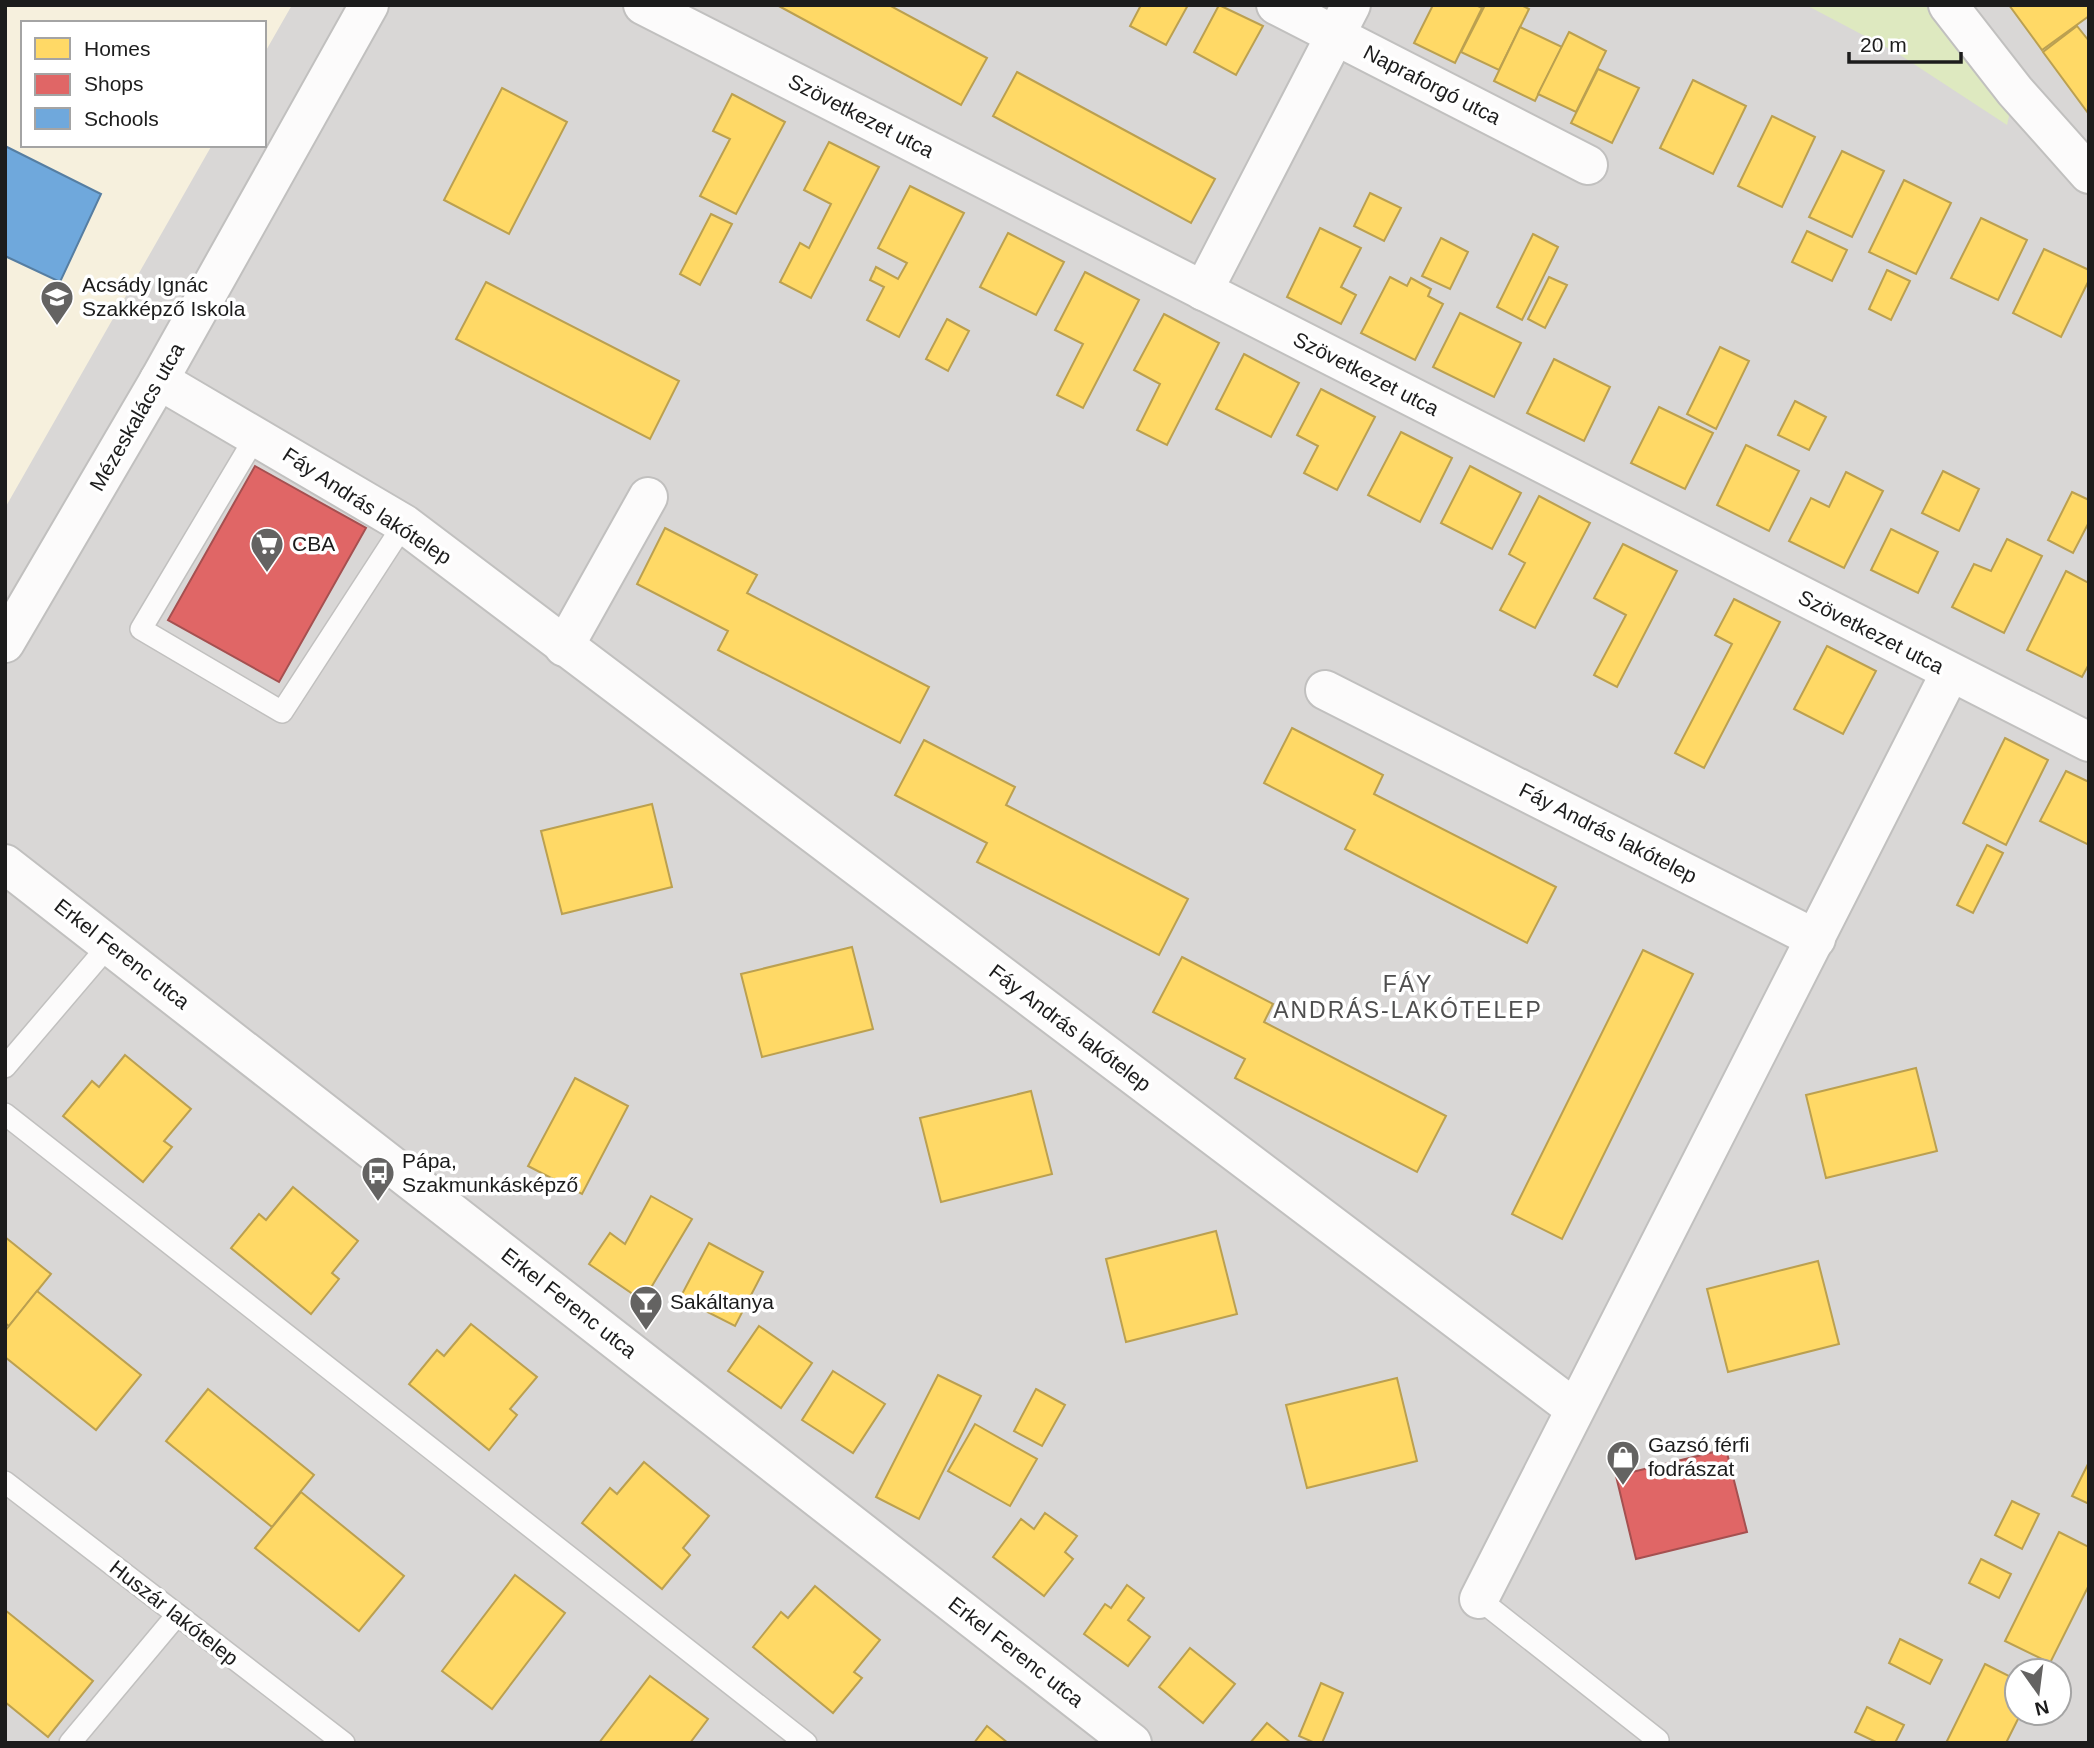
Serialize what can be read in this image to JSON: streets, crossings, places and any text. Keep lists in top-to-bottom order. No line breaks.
{"streets":{"street":["Napraforgó utca","Szövetkezet utca","Mézeskalács utca","Fáy András lakótelep","Erkel Ferenc utca"],"lane":["Huszár lakótelep"]},"crossings":[["Mézeskalács utca","Fáy András lakótelep"]],"districts":["FÁY ANDRÁS-LAKÓTELEP"],"places":{"school or university":["Acsády Ignác Szakképző Iskola"],"supermarket":["CBA"],"bus stop":["Pápa, Szakmunkásképző"],"bar":["Sakáltanya"],"shop":["Gazsó férfi fodrászat"]},"legend":["Homes","Shops","Schools"],"scale_bar":"20 m","north":"bottom"}
